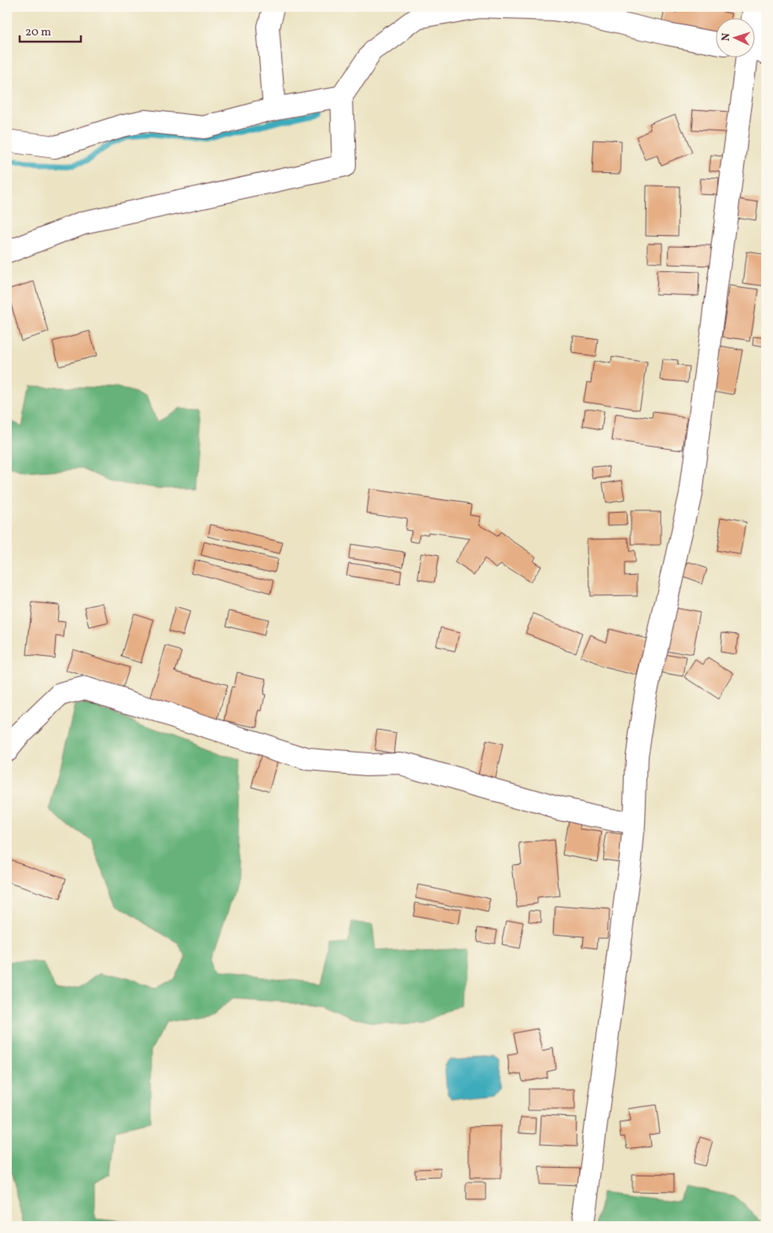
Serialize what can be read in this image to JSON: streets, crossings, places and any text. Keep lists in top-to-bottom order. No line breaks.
{"scale_bar":"20 m","north":"left"}
